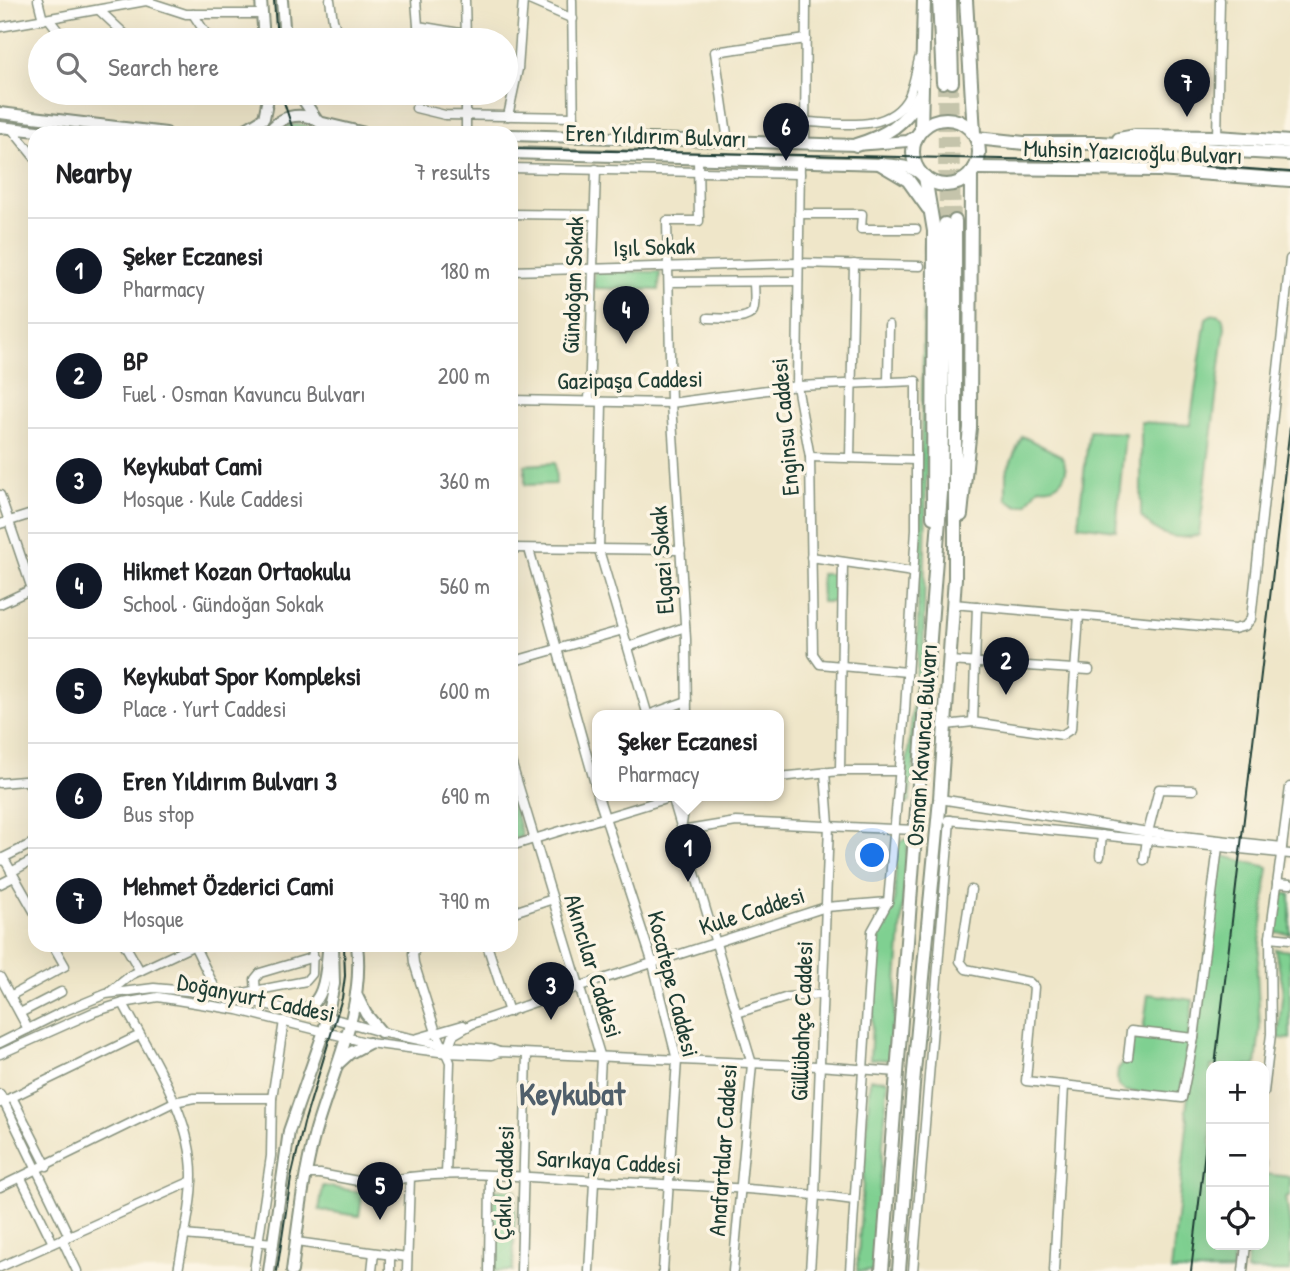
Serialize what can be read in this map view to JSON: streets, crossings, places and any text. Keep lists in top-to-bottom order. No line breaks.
{"streets":{"highway":["Muhsin Yazıcıoğlu Bulvarı","Osman Kavuncu Bulvarı"],"main road":["Eren Yıldırım Bulvarı"],"street":["Işıl Sokak","Gündoğan Sokak","Gazipaşa Caddesi","Enginsu Caddesi","Elgazi Sokak","Kule Caddesi","Akıncılar Caddesi","Kocatepe Caddesi","Doğanyurt Caddesi","Güllübahçe Caddesi","Anafartalar Caddesi","Sarıkaya Caddesi","Çakıl Caddesi"]},"crossings":[["Eren Yıldırım Bulvarı","Muhsin Yazıcıoğlu Bulvarı"],["Eren Yıldırım Bulvarı","Enginsu Caddesi"],["Işıl Sokak","Gündoğan Sokak"],["Işıl Sokak","Enginsu Caddesi"],["Işıl Sokak","Elgazi Sokak"],["Gündoğan Sokak","Gazipaşa Caddesi"],["Gazipaşa Caddesi","Enginsu Caddesi"],["Gazipaşa Caddesi","Elgazi Sokak"],["Kule Caddesi","Akıncılar Caddesi"],["Kule Caddesi","Kocatepe Caddesi"],["Kule Caddesi","Doğanyurt Caddesi"],["Kule Caddesi","Güllübahçe Caddesi"],["Kule Caddesi","Anafartalar Caddesi"],["Akıncılar Caddesi","Sarıkaya Caddesi"],["Kocatepe Caddesi","Sarıkaya Caddesi"],["Güllübahçe Caddesi","Sarıkaya Caddesi"],["Anafartalar Caddesi","Sarıkaya Caddesi"],["Sarıkaya Caddesi","Çakıl Caddesi"]],"districts":["Keykubat"],"page":{"search":"Search here","pins":["7","6","4","2","1","3","5"],"heading":["Nearby","7 results"],"list":[{"mark":"1","name":"Şeker Eczanesi","note":"Pharmacy","value":"180 m"},{"mark":"2","name":"BP","note":"Fuel · Osman Kavuncu Bulvarı","value":"200 m"},{"mark":"3","name":"Keykubat Cami","note":"Mosque · Kule Caddesi","value":"360 m"},{"mark":"4","name":"Hikmet Kozan Ortaokulu","note":"School · Gündoğan Sokak","value":"560 m"},{"mark":"5","name":"Keykubat Spor Kompleksi","note":"Place · Yurt Caddesi","value":"600 m"},{"mark":"6","name":"Eren Yıldırım Bulvarı 3","note":"Bus stop","value":"690 m"},{"mark":"7","name":"Mehmet Özderici Cami","note":"Mosque","value":"790 m"}],"popup":["Şeker Eczanesi","Pharmacy"],"map_buttons":["+","−"]}}
